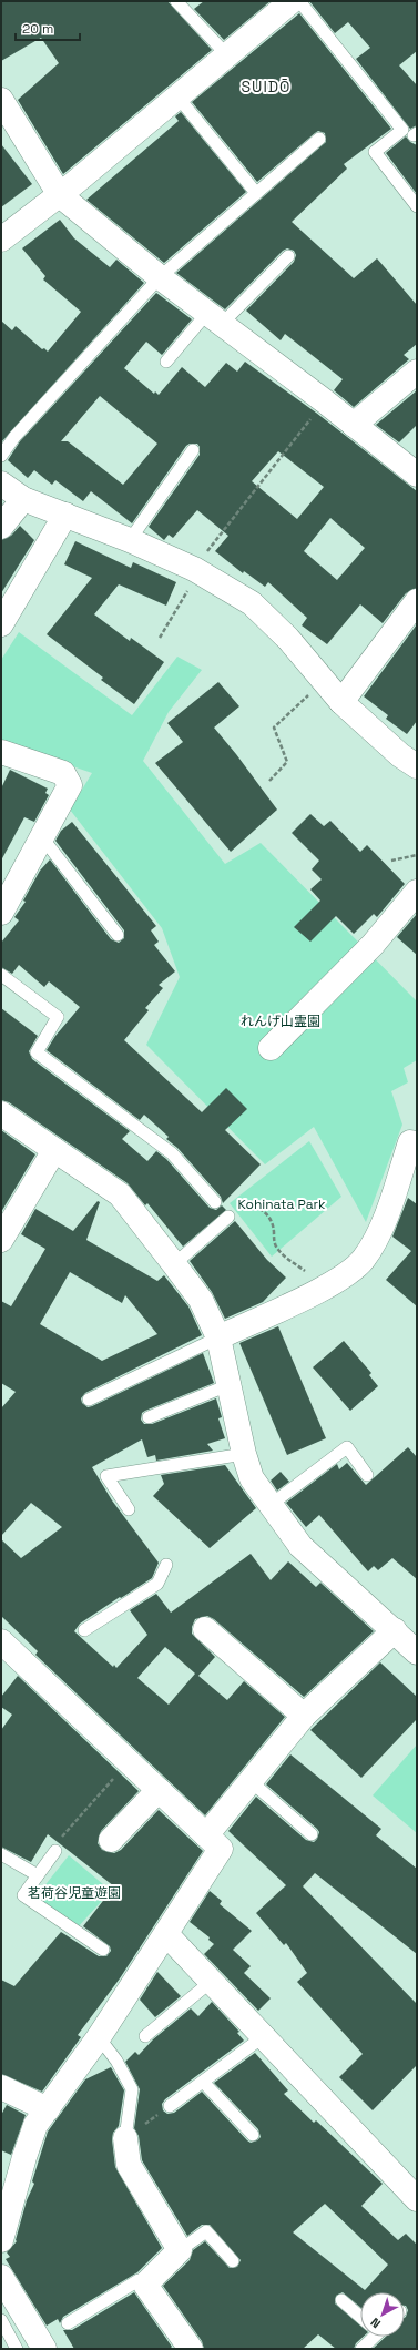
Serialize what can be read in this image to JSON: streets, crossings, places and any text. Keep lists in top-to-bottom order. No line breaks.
{"districts":["SUIDŌ"],"parks":["れんげ山霊園","Kohinata Park","茗荷谷児童遊園"],"scale_bar":"20 m","north":"bottom left"}
